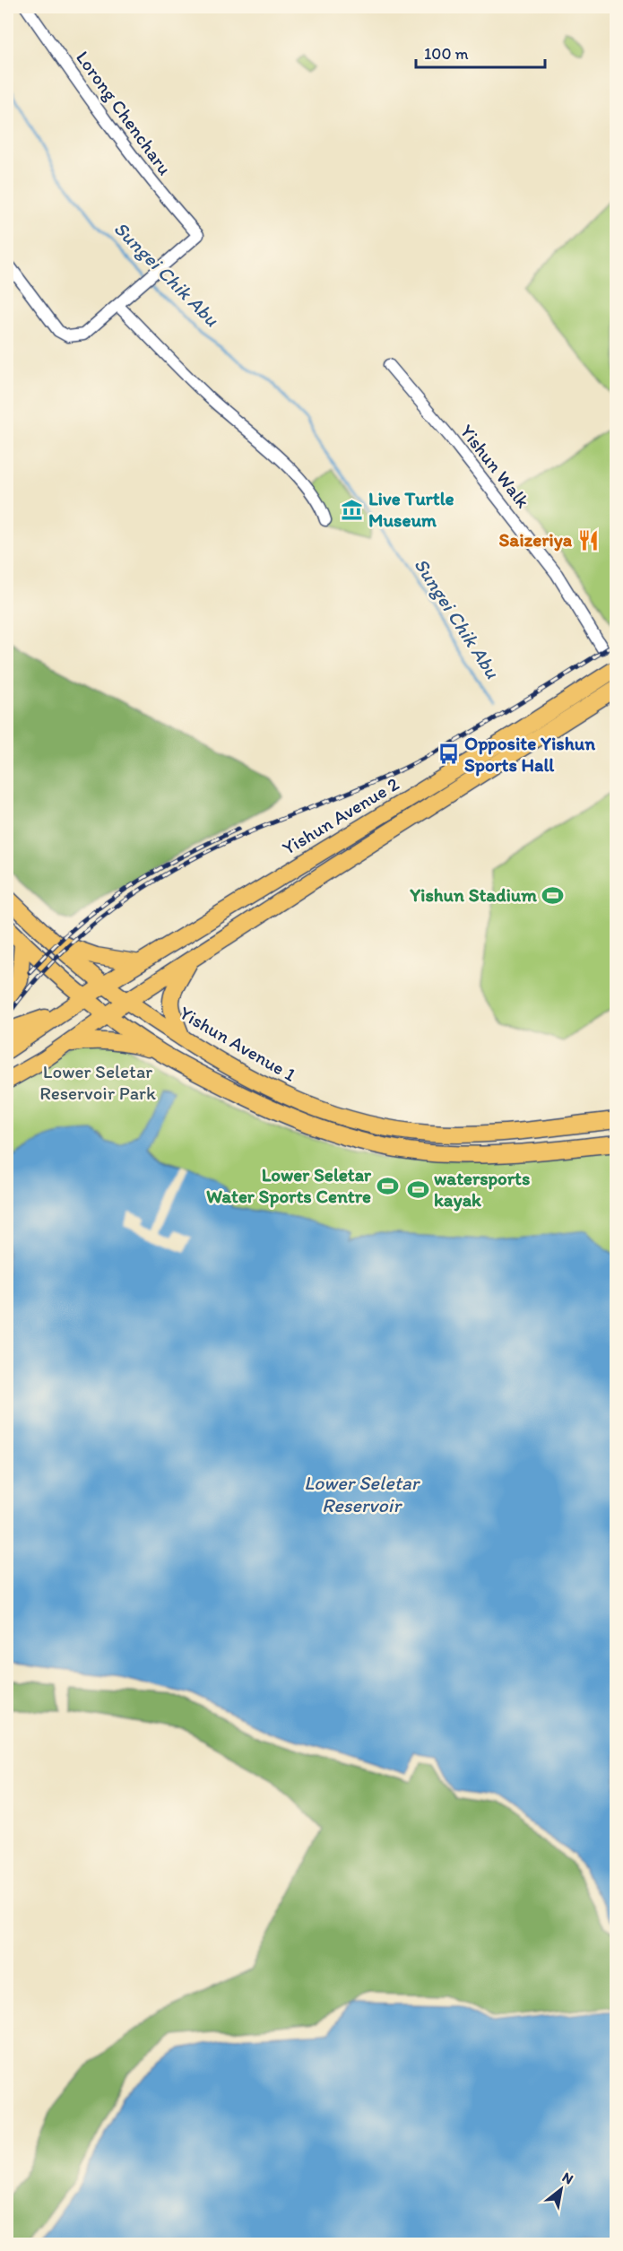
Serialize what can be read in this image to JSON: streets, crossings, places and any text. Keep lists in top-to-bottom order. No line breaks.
{"streets":{"main road":["Yishun Avenue 2","Yishun Avenue 1"],"street":["Lorong Chencharu","Yishun Walk"]},"crossings":[["Yishun Avenue 2","Yishun Avenue 1"]],"water":["Sungei Chik Abu","Lower Seletar Reservoir"],"parks":["Lower Seletar Reservoir Park"],"places":{"museum":["Live Turtle Museum"],"restaurant":["Saizeriya"],"bus stop":["Opposite Yishun Sports Hall"],"sports":["Yishun Stadium","Lower Seletar Water Sports Centre","watersports kayak"]},"scale_bar":"100 m","north":"top right"}
